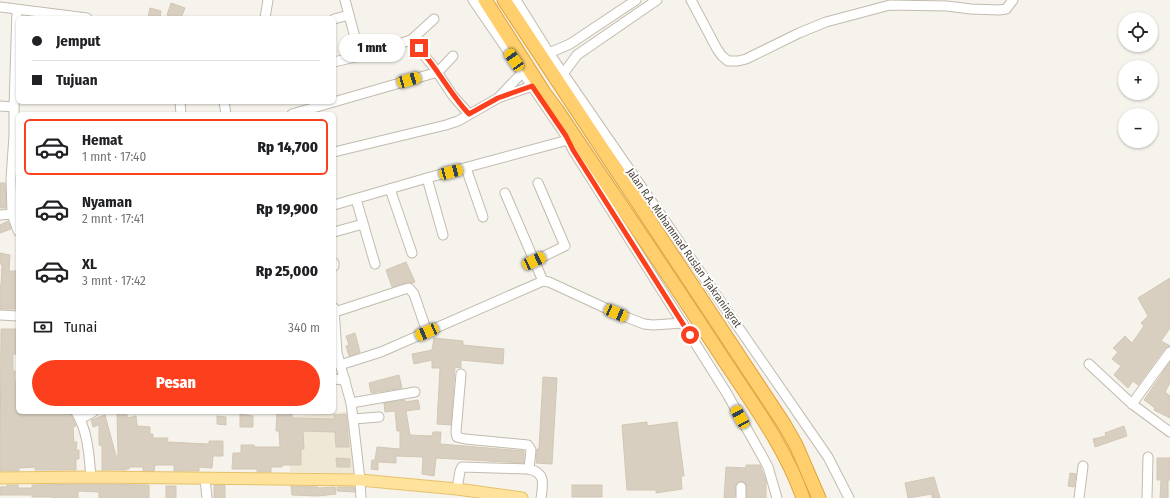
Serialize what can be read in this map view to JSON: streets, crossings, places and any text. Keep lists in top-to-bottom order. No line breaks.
{"streets":{"highway":["Jalan R.A. Muhammad Ruslan Tjakraningrat"]},"page":{"map_buttons":["+","−"],"banner":["Jemput","Tujuan"],"bubble":"1 mnt","list":[{"name":"Hemat","note":"1 mnt · 17:40","value":"Rp 14,700"},{"name":"Nyaman","note":"2 mnt · 17:41","value":"Rp 19,900"},{"name":"XL","note":"3 mnt · 17:42","value":"Rp 25,000"}],"pay":["Tunai","340 m"],"buttons":"Pesan"}}
